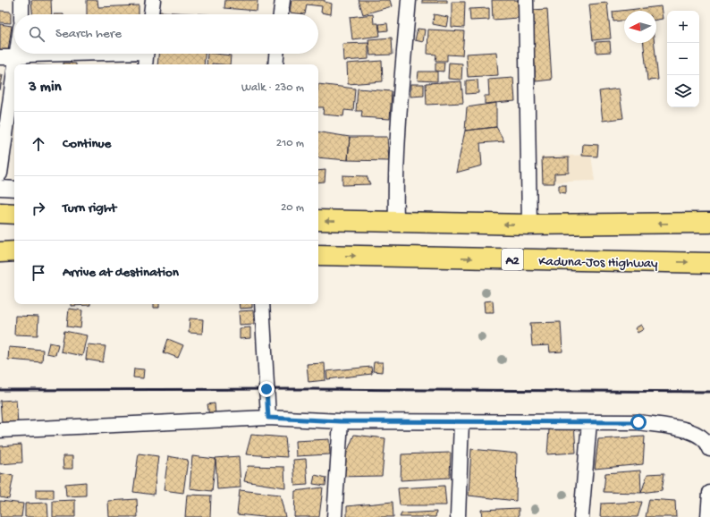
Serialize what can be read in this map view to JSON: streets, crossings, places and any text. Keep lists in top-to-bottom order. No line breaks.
{"streets":{"highway":["A2","Kaduna-Jos Highway"]},"north":"left","page":{"map_buttons":["+","−"],"search":"Search here","heading":["3 min","Walk · 230 m"],"list":[["Continue","210 m"],["Turn right","20 m"],"Arrive at destination"]}}
